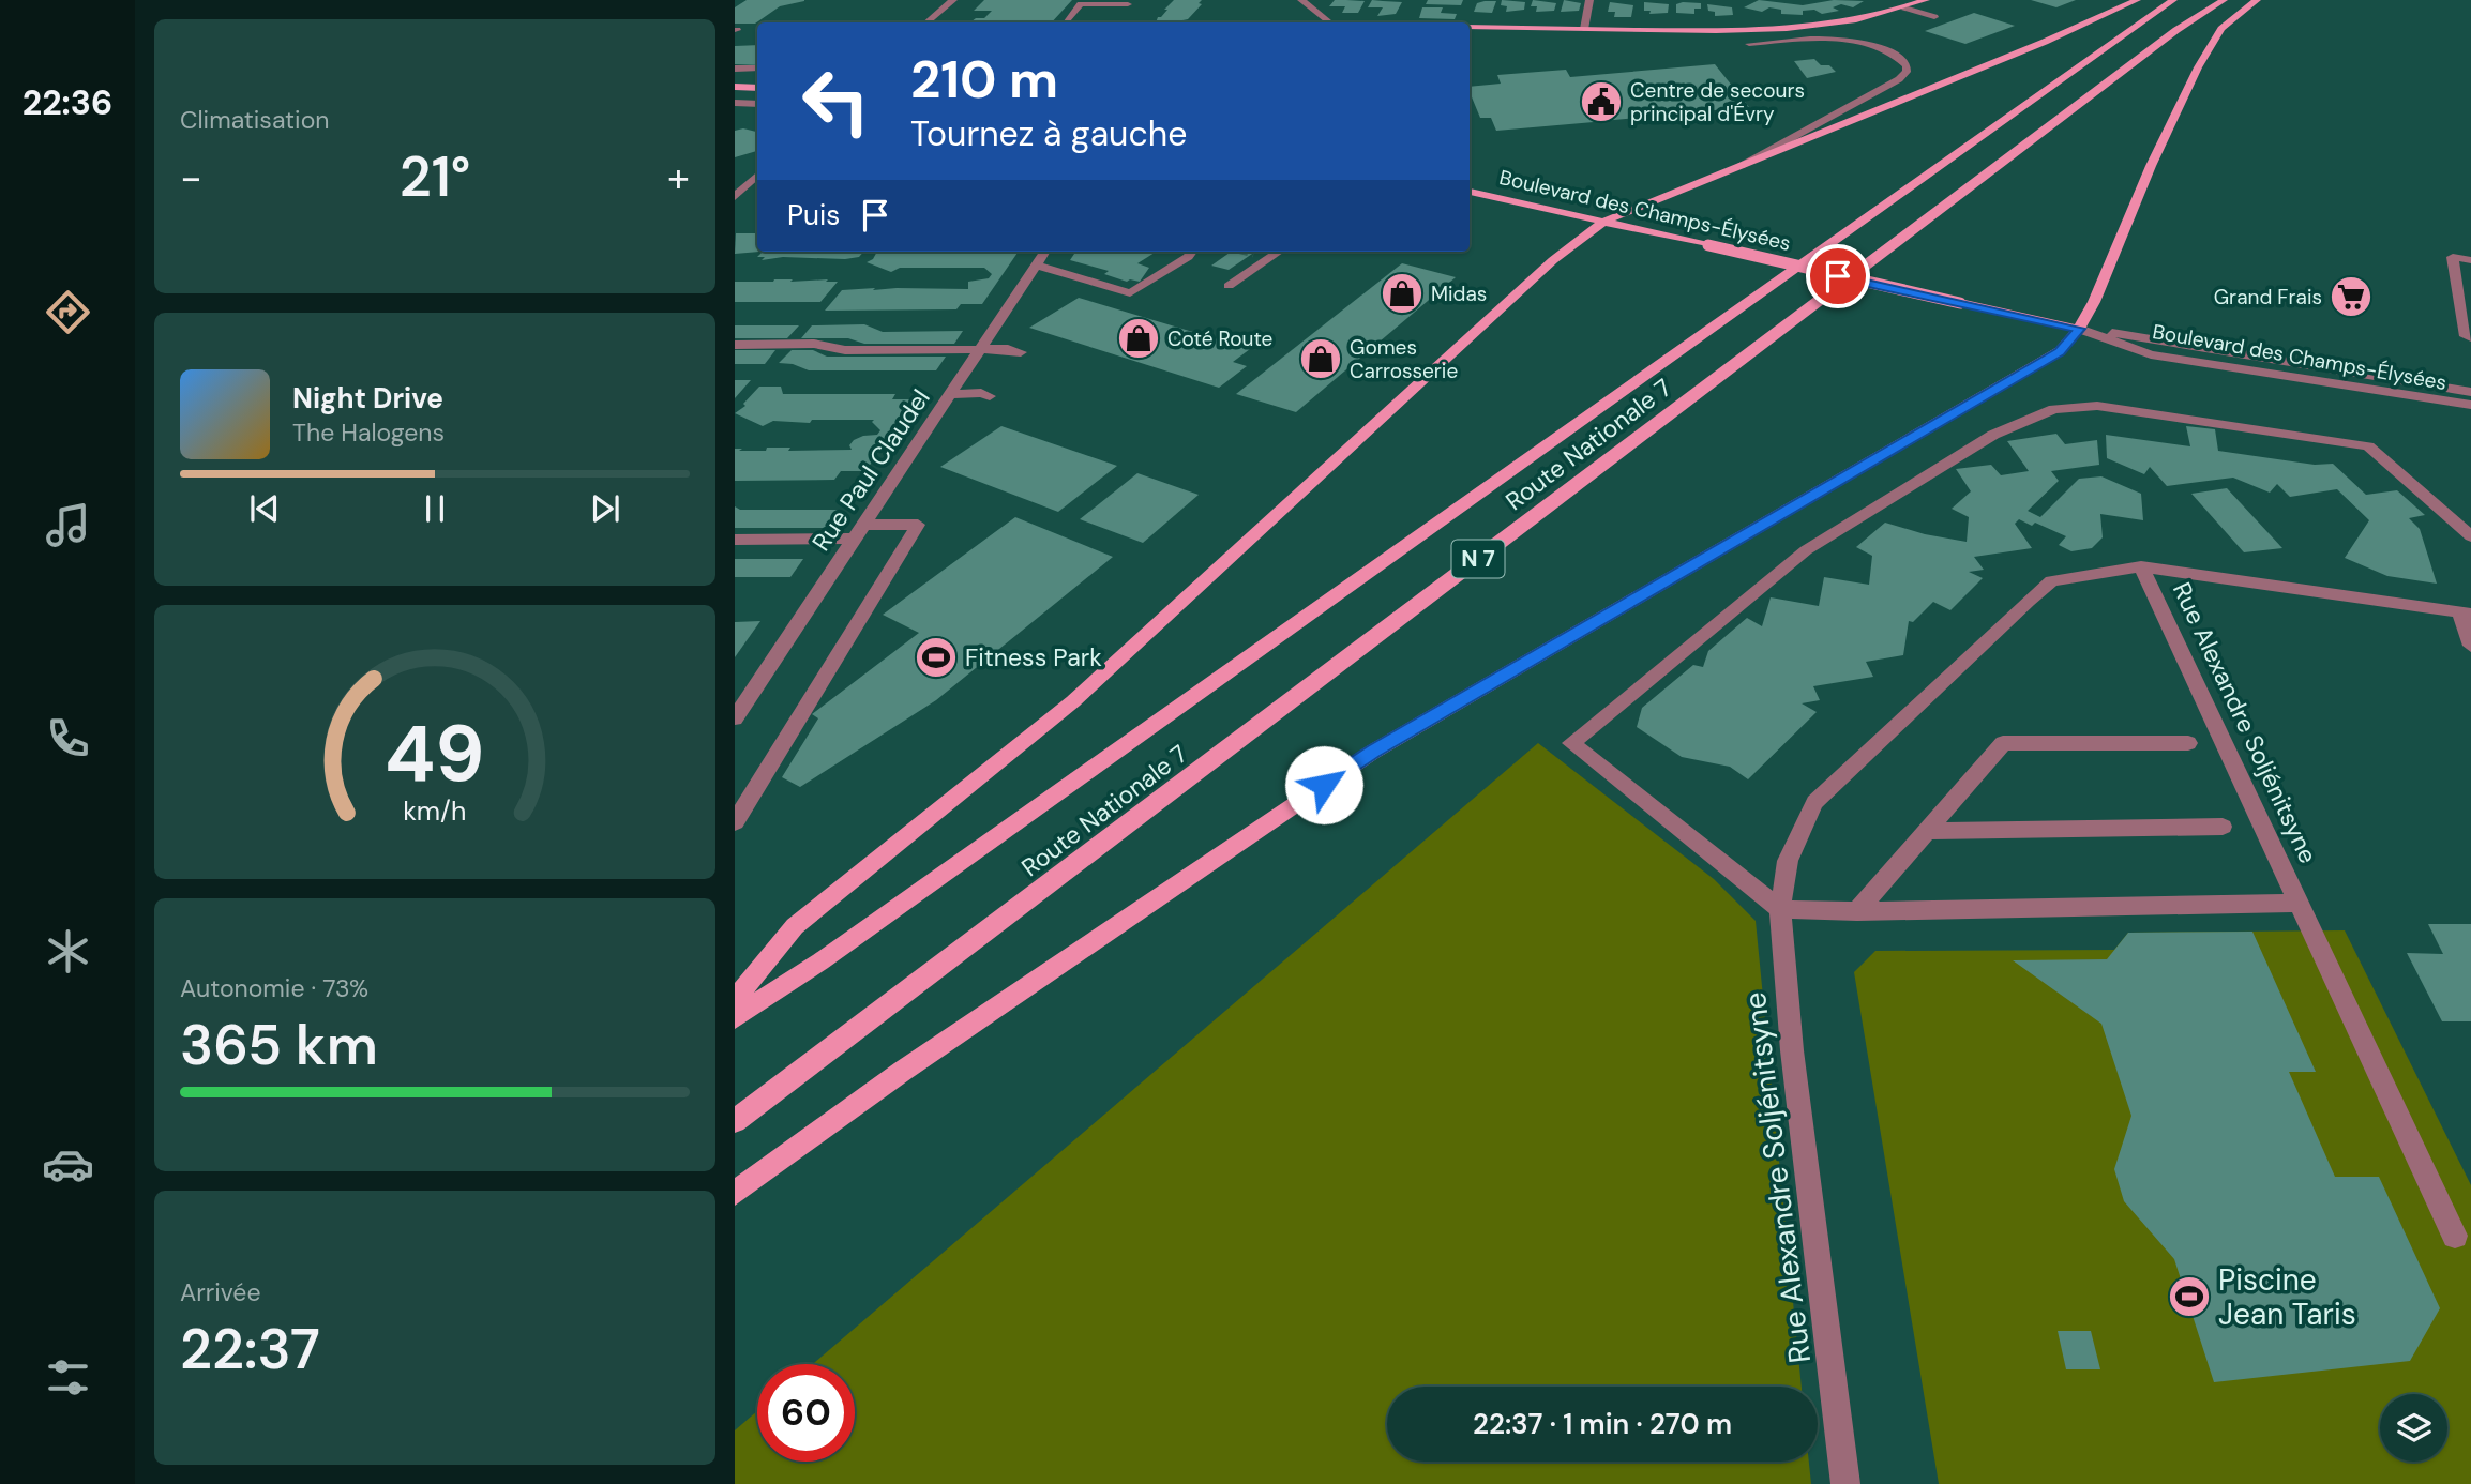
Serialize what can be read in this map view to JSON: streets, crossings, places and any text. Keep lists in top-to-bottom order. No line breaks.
{"streets":{"main road":["Boulevard des Champs-Élysées","Route Nationale 7","N 7"],"street":["Rue Paul Claudel","Rue Alexandre Soljénitsyne"]},"places":{"public building":["Centre de secours principal d'Évry"],"shop":["Midas","Coté Route","Gomes Carrosserie"],"supermarket":["Grand Frais"],"sports":["Fitness Park","Piscine Jean Taris"]},"page":{"tabs":"22:36","tile":["Climatisation",["Autonomie · 73%","365 km"],["Arrivée","22:37"]],"turn":["210 m","Tournez à gauche"],"heat":["−","21°","+"],"then":"Puis","song":["Night Drive","The Halogens"],"limit":"60","trip":"22:37 · 1 min · 270 m","gauge":["49","km/h"]}}
